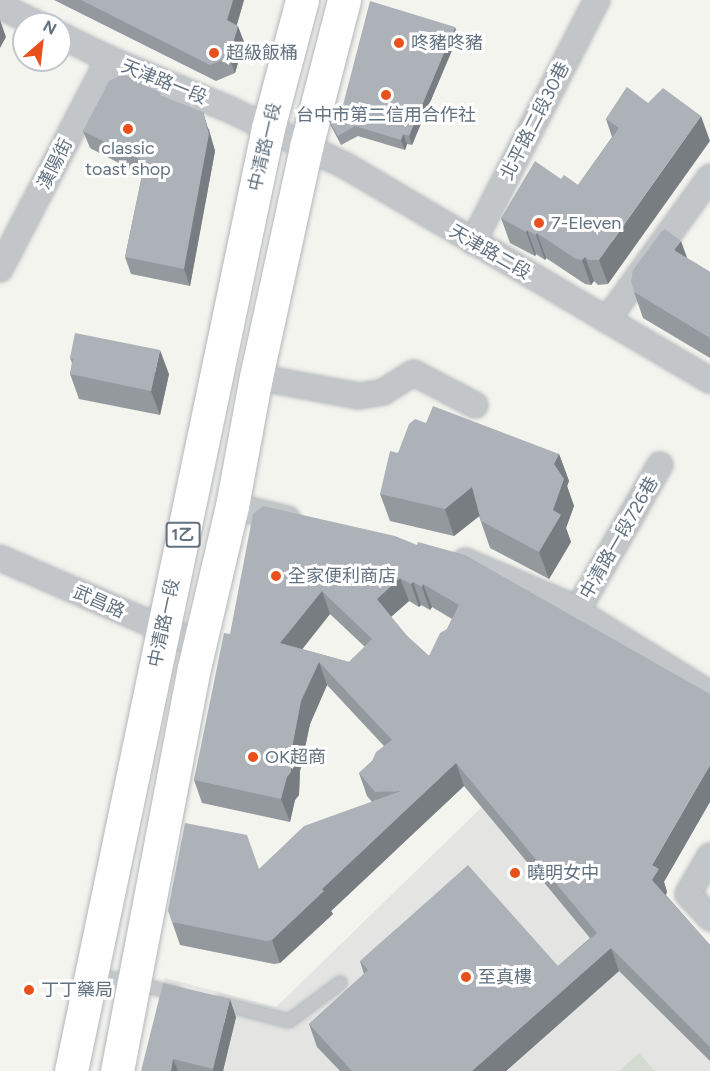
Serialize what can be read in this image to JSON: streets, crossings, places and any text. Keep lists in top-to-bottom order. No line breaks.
{"streets":{"main road":["中清路一段","1乙"],"street":["天津路一段","北平路二段30巷","漢陽街","天津路二段","中清路一段726巷","武昌路"]},"crossings":[["天津路一段","中清路一段"],["天津路一段","漢陽街"],["天津路一段","天津路二段"],["北平路二段30巷","天津路二段"],["中清路一段","天津路二段"],["中清路一段","武昌路"],["天津路二段","1乙"],["1乙","武昌路"]],"places":["咚豬咚豬","超級飯桶","台中市第二信用合作社","classic toast shop","7-Eleven","全家便利商店","OK超商","曉明女中","至真樓","丁丁藥局"],"north":"top right"}
